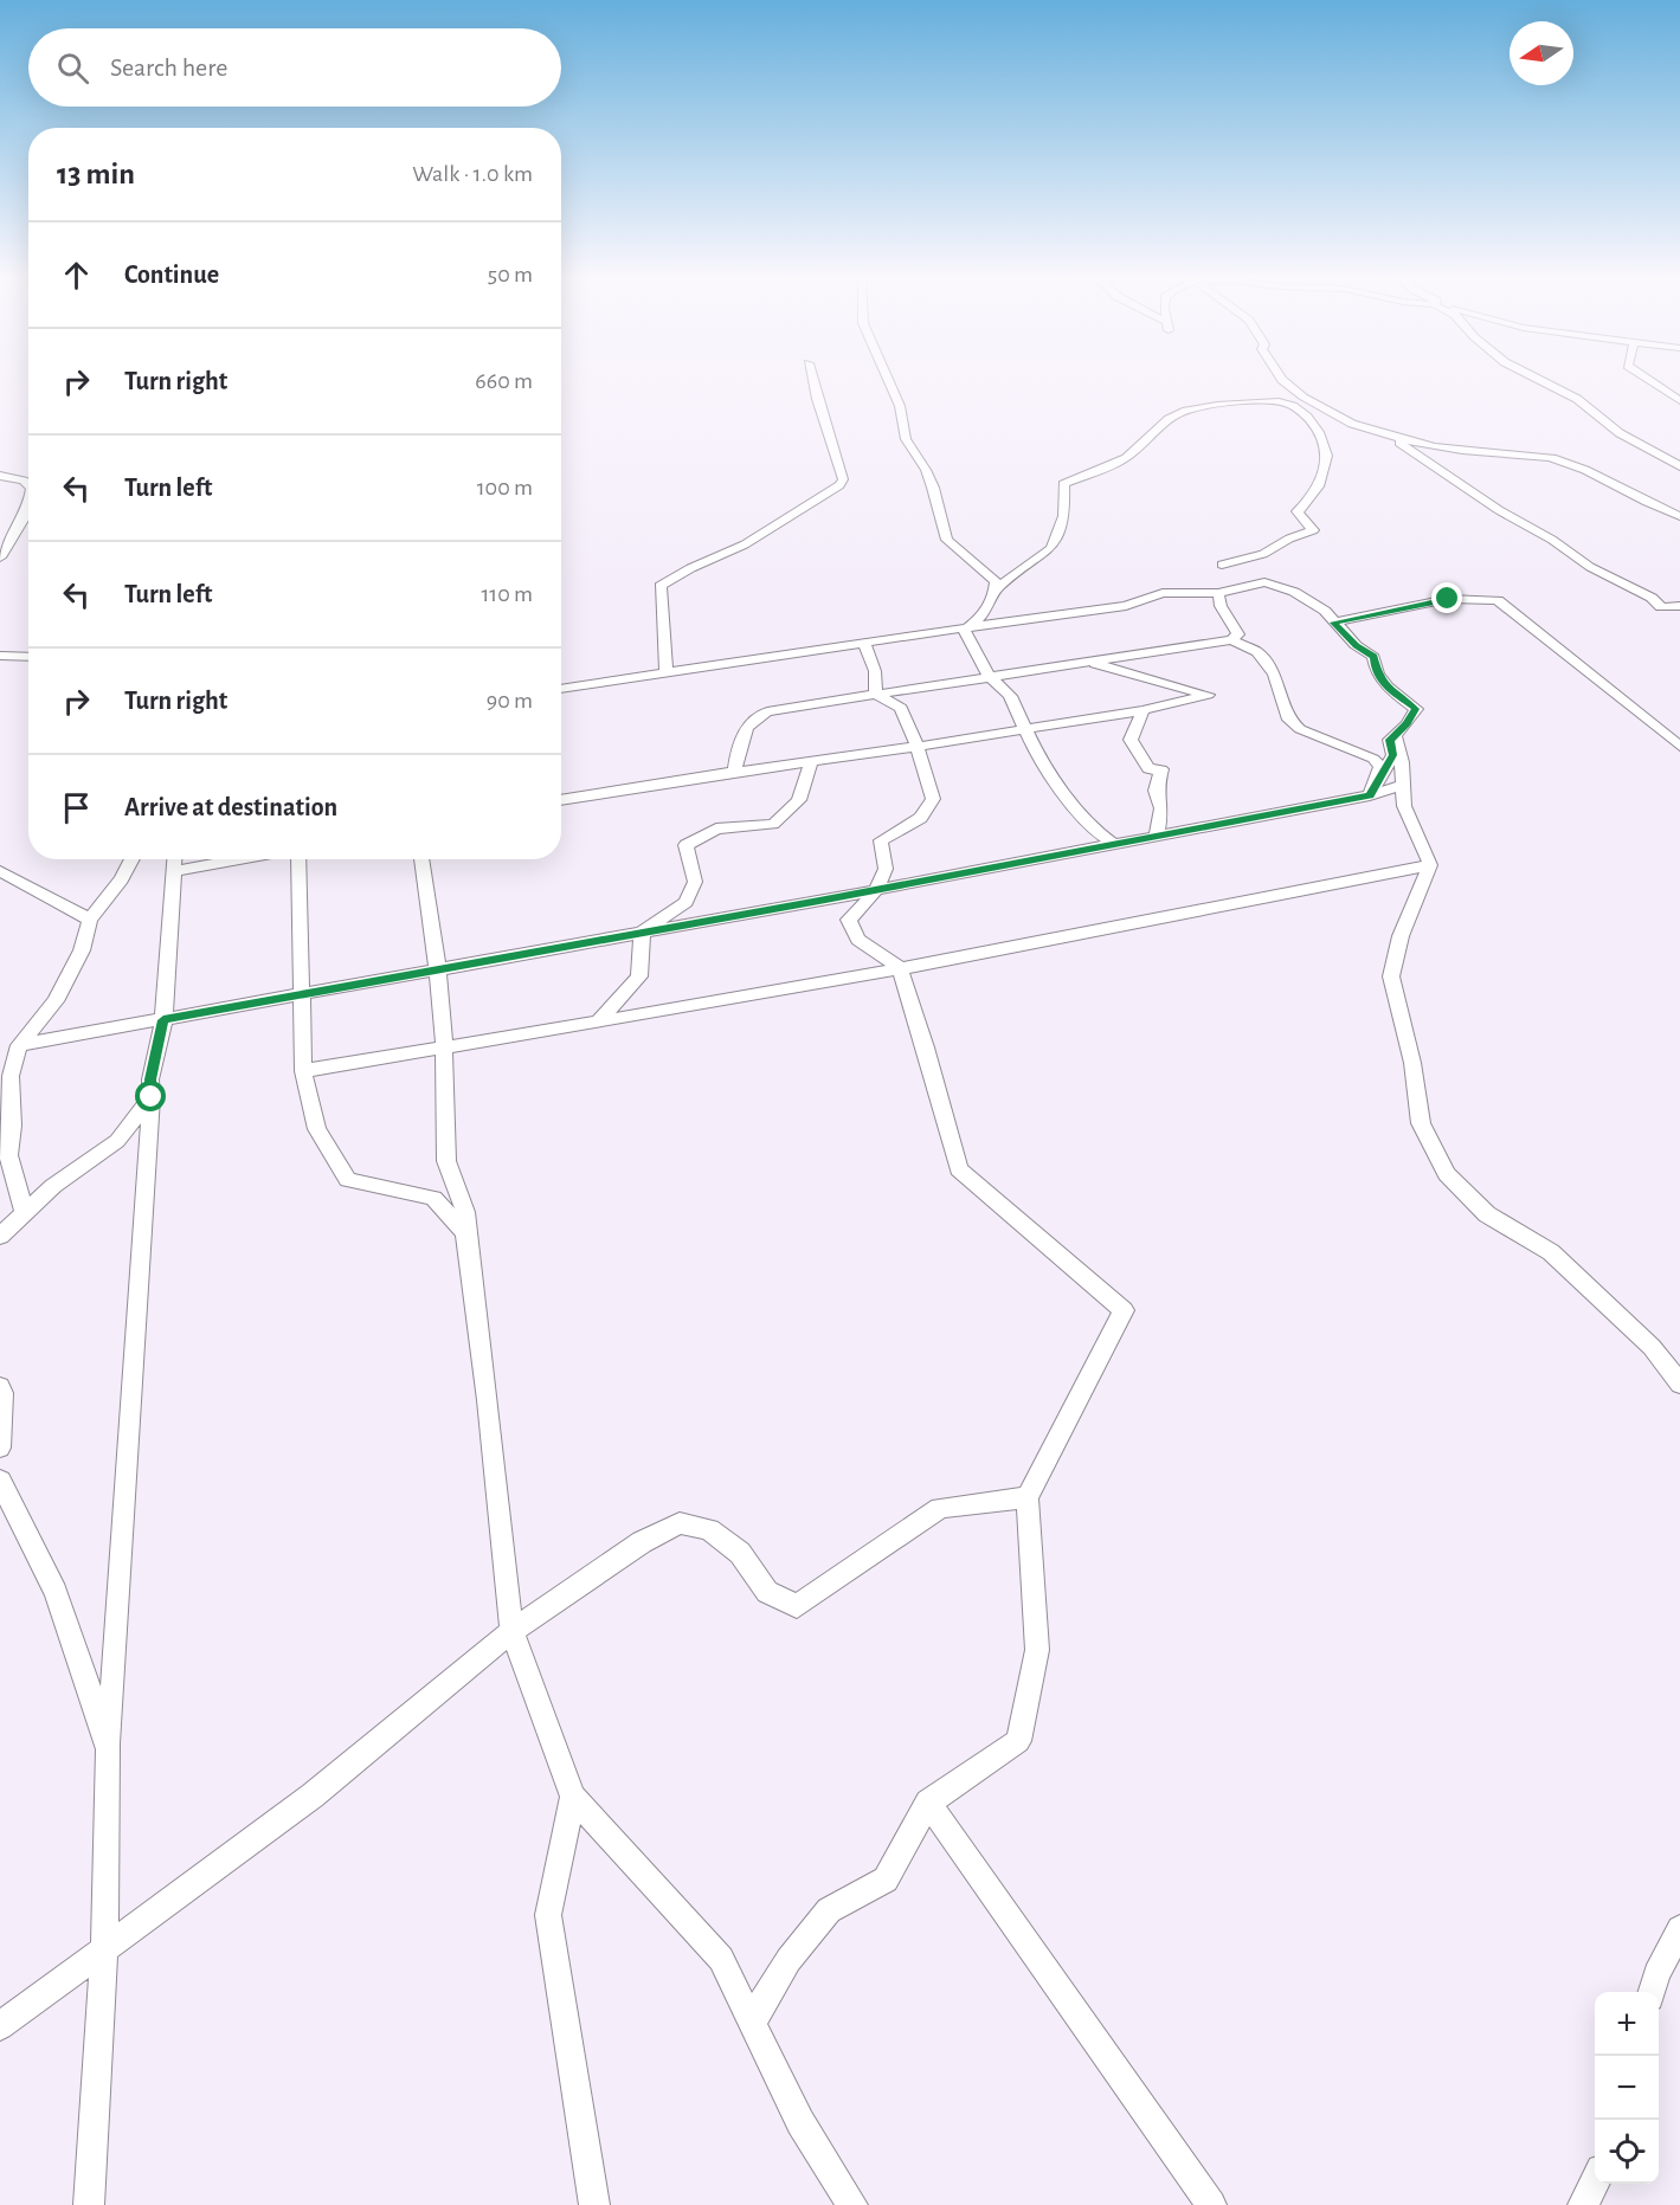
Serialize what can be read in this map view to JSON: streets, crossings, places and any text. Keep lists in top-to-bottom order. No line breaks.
{"north":"left","page":{"search":"Search here","heading":["13 min","Walk · 1.0 km"],"list":[["Continue","50 m"],["Turn right","660 m"],["Turn left","100 m"],["Turn left","110 m"],["Turn right","90 m"],"Arrive at destination"],"map_buttons":["+","−"]}}
